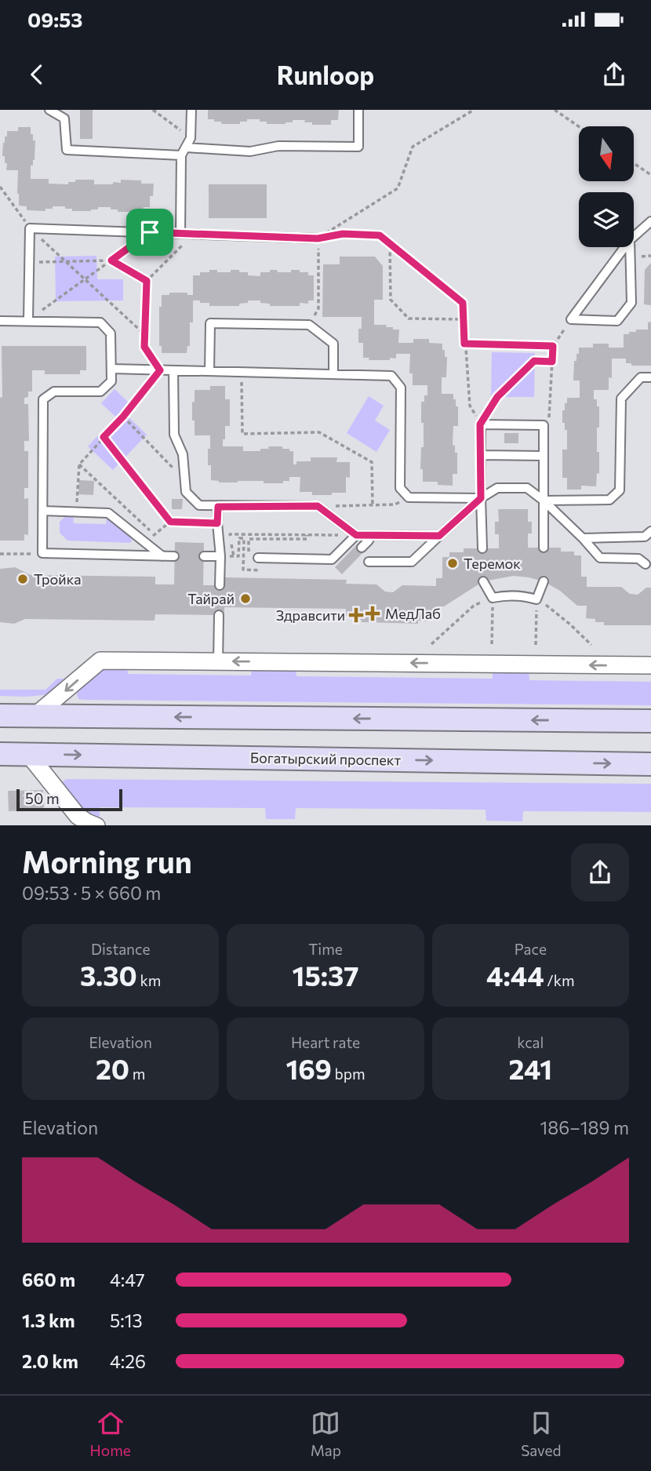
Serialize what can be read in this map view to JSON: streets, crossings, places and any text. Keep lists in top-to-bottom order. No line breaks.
{"streets":{"main road":["Богатырский проспект"]},"places":{"other":["Теремок","Тройка","Тайрай"],"health":["МедЛаб","Здравсити"]},"scale_bar":"50 m","north":"bottom","page":{"status":"09:53","header":"Runloop","scale":"50 m","heading":["Morning run","09:53 · 5 × 660 m"],"stats":[["Distance","3.30 km"],["Time","15:37"],["Pace","4:44 /km"],["Elevation","20 m"],["Heart rate","169 bpm"],["kcal","241"]],"chart":["Elevation","186–189 m"],"list":[{"name":"660 m","note":"4:47"},{"name":"1.3 km","note":"5:13"},{"name":"2.0 km","note":"4:26"}],"tabs":["Home","Map","Saved"]}}
